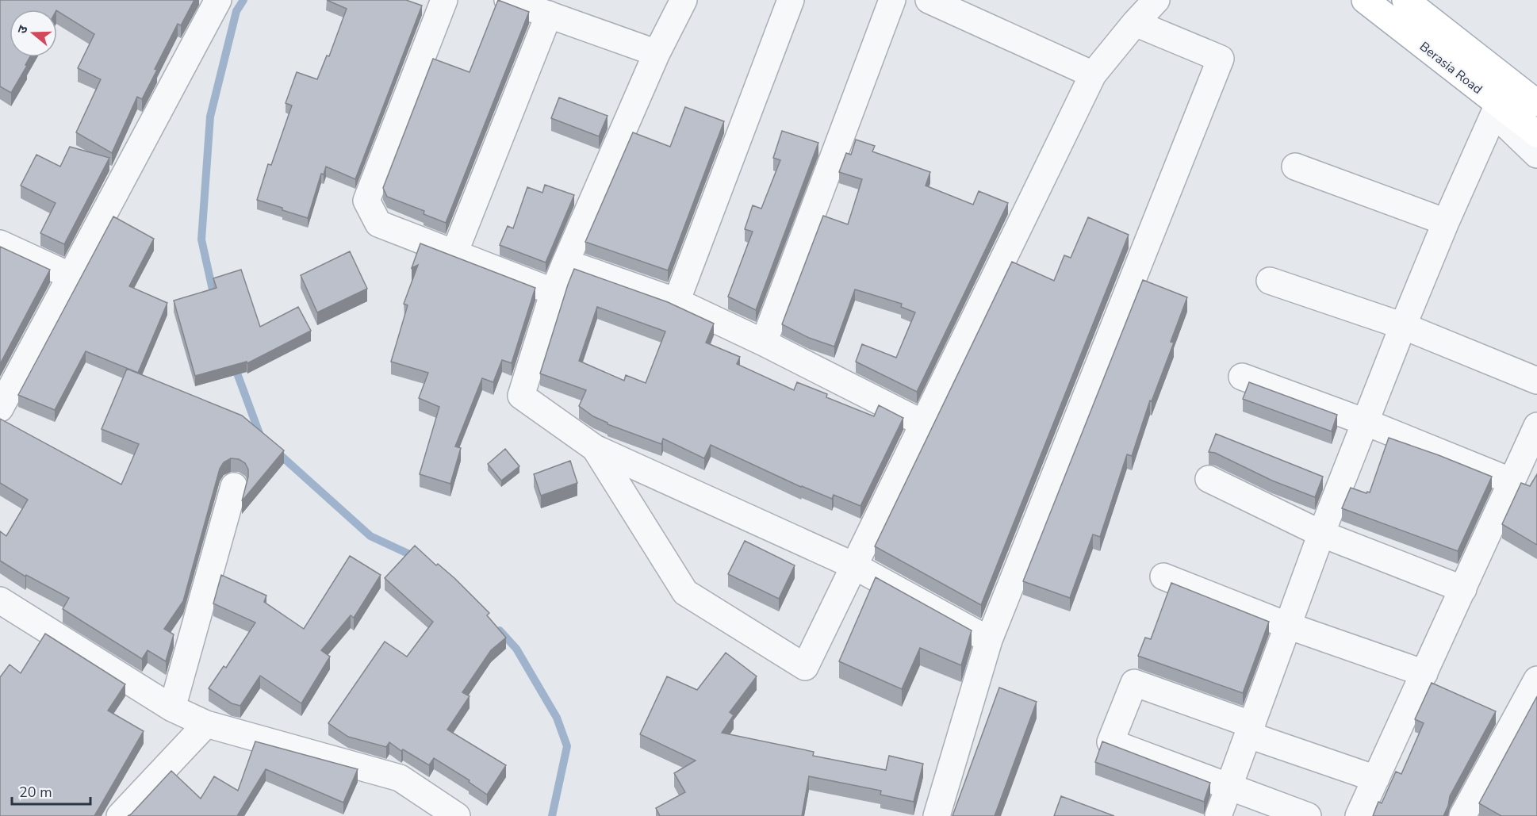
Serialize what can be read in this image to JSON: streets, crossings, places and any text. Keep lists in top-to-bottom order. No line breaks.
{"streets":{"main road":["Berasia Road"]},"scale_bar":"20 m","north":"left"}
